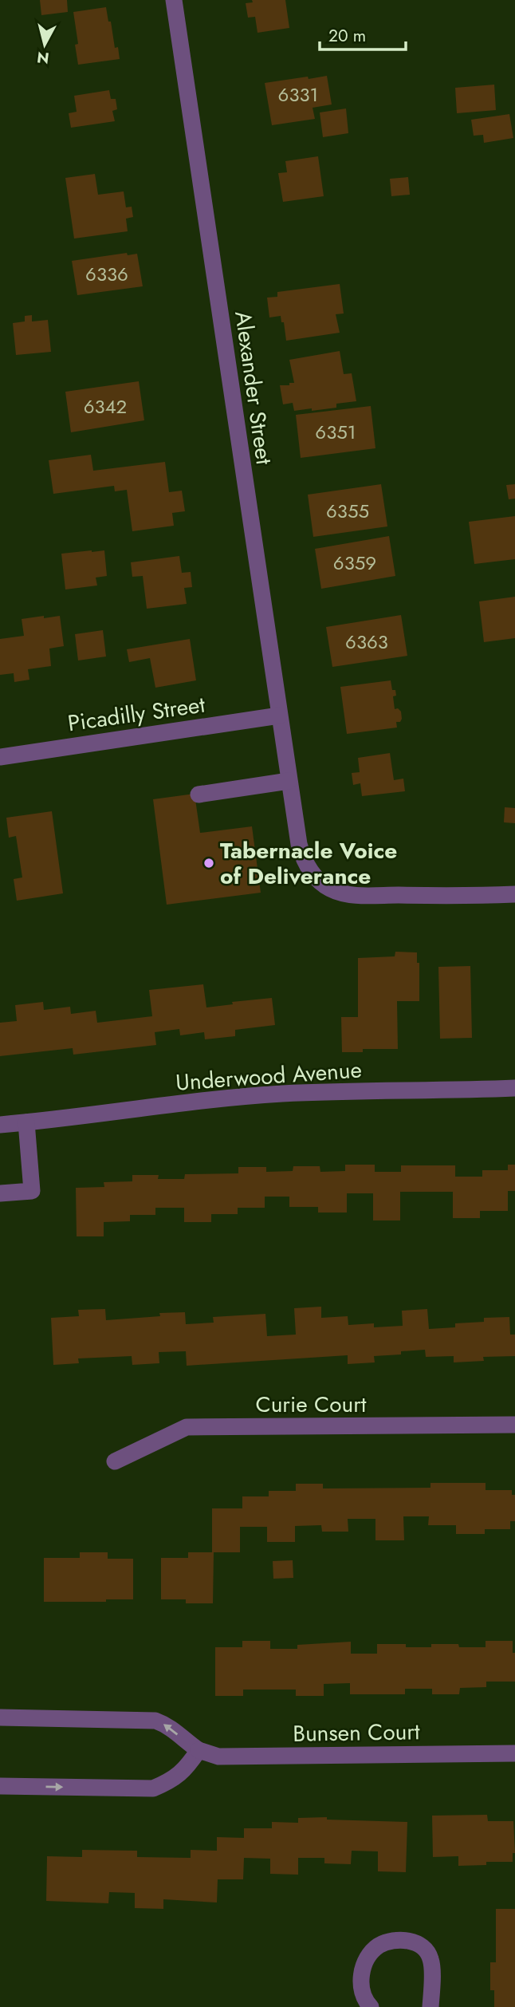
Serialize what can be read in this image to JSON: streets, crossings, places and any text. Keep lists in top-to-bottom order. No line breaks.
{"streets":{"street":["Alexander Street","Picadilly Street","Underwood Avenue","Curie Court","Bunsen Court"]},"crossings":[["Alexander Street","Picadilly Street"]],"one_way":["Bunsen Court"],"places":["Tabernacle Voice of Deliverance"],"house_numbers":["6331","6336","6342","6351","6355","6359","6363"],"scale_bar":"20 m","north":"bottom"}
